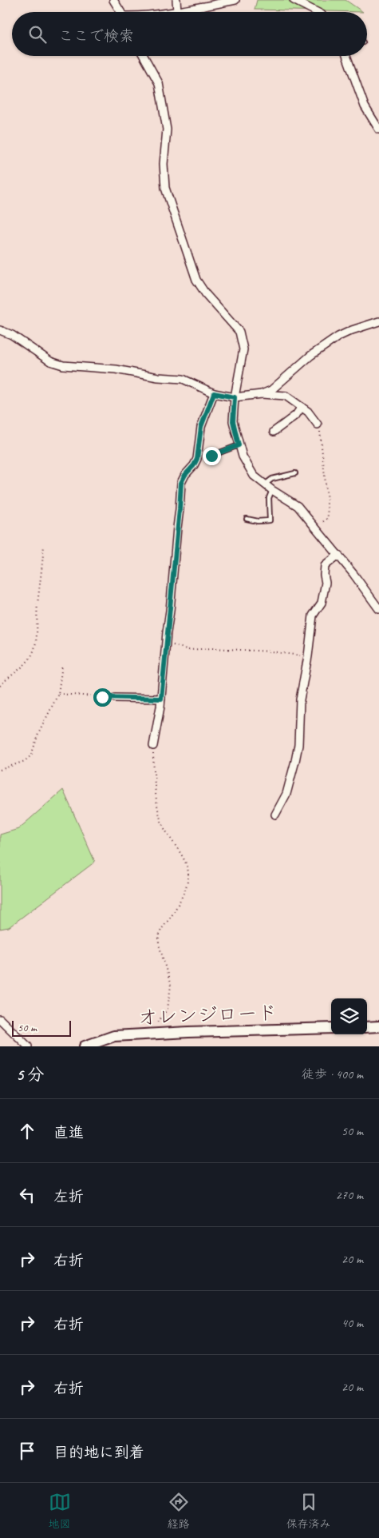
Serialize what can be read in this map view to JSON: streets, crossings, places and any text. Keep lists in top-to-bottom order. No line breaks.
{"streets":{"street":["オレンジロード"]},"scale_bar":"50 m","page":{"search":"ここで検索","scale":"50 m","heading":["5 分","徒歩 · 400 m"],"list":[["直進","50 m"],["左折","270 m"],["右折","20 m"],["右折","40 m"],["右折","20 m"],"目的地に到着"],"nav":["地図","経路","保存済み"]}}
